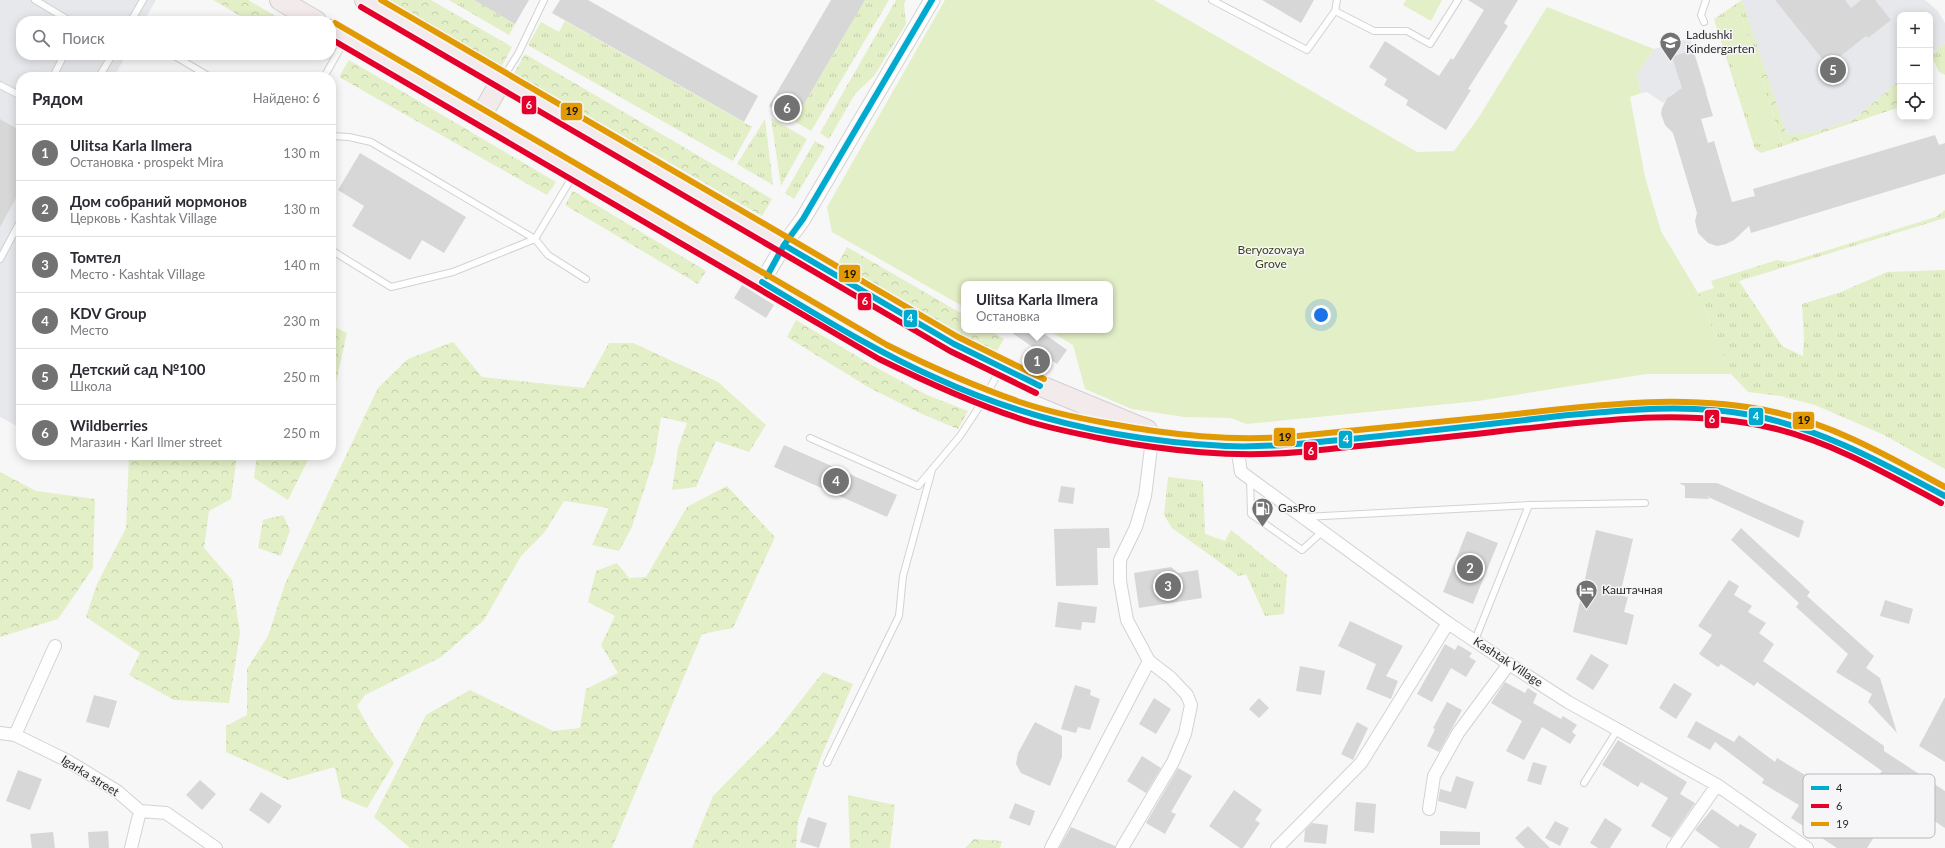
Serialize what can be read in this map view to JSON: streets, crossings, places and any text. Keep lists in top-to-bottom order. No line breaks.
{"streets":{"street":["Kashtak Village","Igarka street"]},"parks":["Beryozovaya Grove"],"places":{"school or university":["Ladushki Kindergarten"],"fuel station":["GasPro"],"hotel":["Каштачная"]},"lines":["transit line 4","transit line 19","transit line 6"],"legend":["4","6","19"],"page":{"map_buttons":["+","−"],"search":"Поиск","pins":["5","6","1","4","2","3"],"heading":["Рядом","Найдено: 6"],"list":[{"mark":"1","name":"Ulitsa Karla Ilmera","note":"Остановка · prospekt Mira","value":"130 m"},{"mark":"2","name":"Дом собраний мормонов","note":"Церковь · Kashtak Village","value":"130 m"},{"mark":"3","name":"Томтел","note":"Место · Kashtak Village","value":"140 m"},{"mark":"4","name":"KDV Group","note":"Место","value":"230 m"},{"mark":"5","name":"Детский сад №100","note":"Школа","value":"250 m"},{"mark":"6","name":"Wildberries","note":"Магазин · Karl Ilmer street","value":"250 m"}],"popup":["Ulitsa Karla Ilmera","Остановка"]}}
